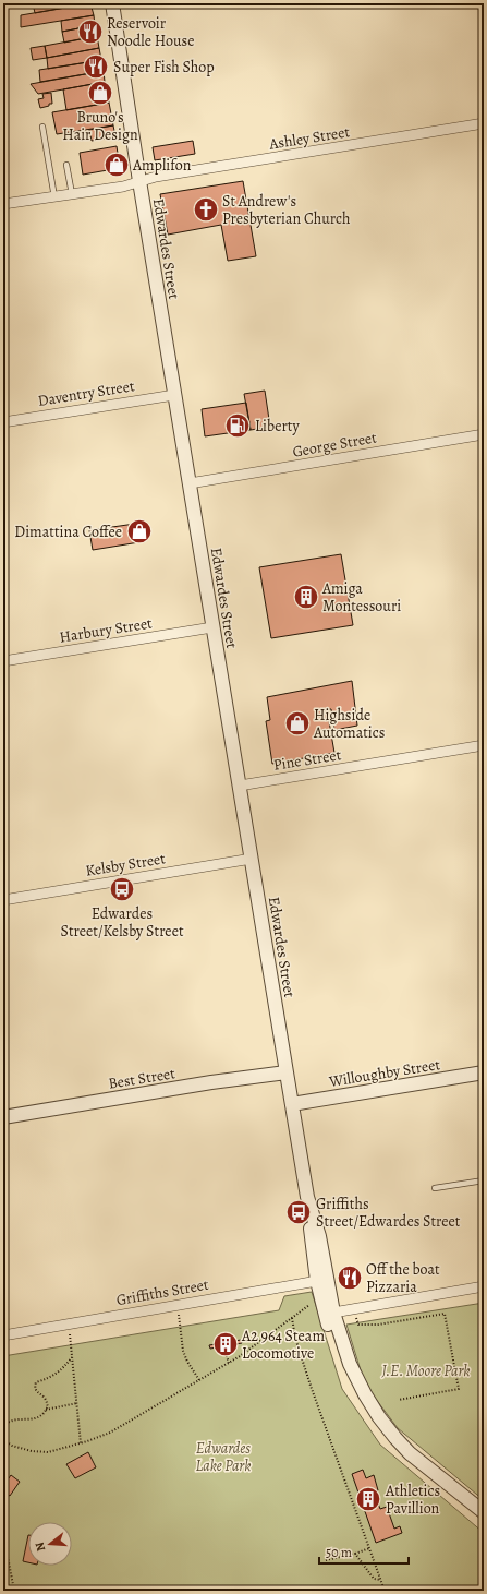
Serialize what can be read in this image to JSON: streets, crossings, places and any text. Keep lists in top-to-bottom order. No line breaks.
{"streets":{"street":["Ashley Street","Edwardes Street","Daventry Street","George Street","Harbury Street","Pine Street","Kelsby Street","Willoughby Street","Best Street","Griffiths Street"]},"crossings":[["Ashley Street","Edwardes Street"],["Edwardes Street","Daventry Street"],["Edwardes Street","George Street"],["Edwardes Street","Harbury Street"],["Edwardes Street","Pine Street"],["Edwardes Street","Kelsby Street"],["Edwardes Street","Willoughby Street"],["Edwardes Street","Best Street"],["Edwardes Street","Griffiths Street"]],"parks":["J.E. Moore Park","Edwardes Lake Park"],"places":{"restaurant":["Reservoir Noodle House","Super Fish Shop","Off the boat Pizzaria"],"shop":["Bruno's Hair Design","Amplifon","Dimattina Coffee","Highside Automatics"],"church":["St Andrew's Presbyterian Church"],"fuel station":["Liberty"],"building":["Amiga Montessouri","A2 964 Steam Locomotive","Athletics Pavillion"],"bus stop":["Edwardes Street/Kelsby Street","Griffiths Street/Edwardes Street"]},"scale_bar":"50 m","north":"left"}
